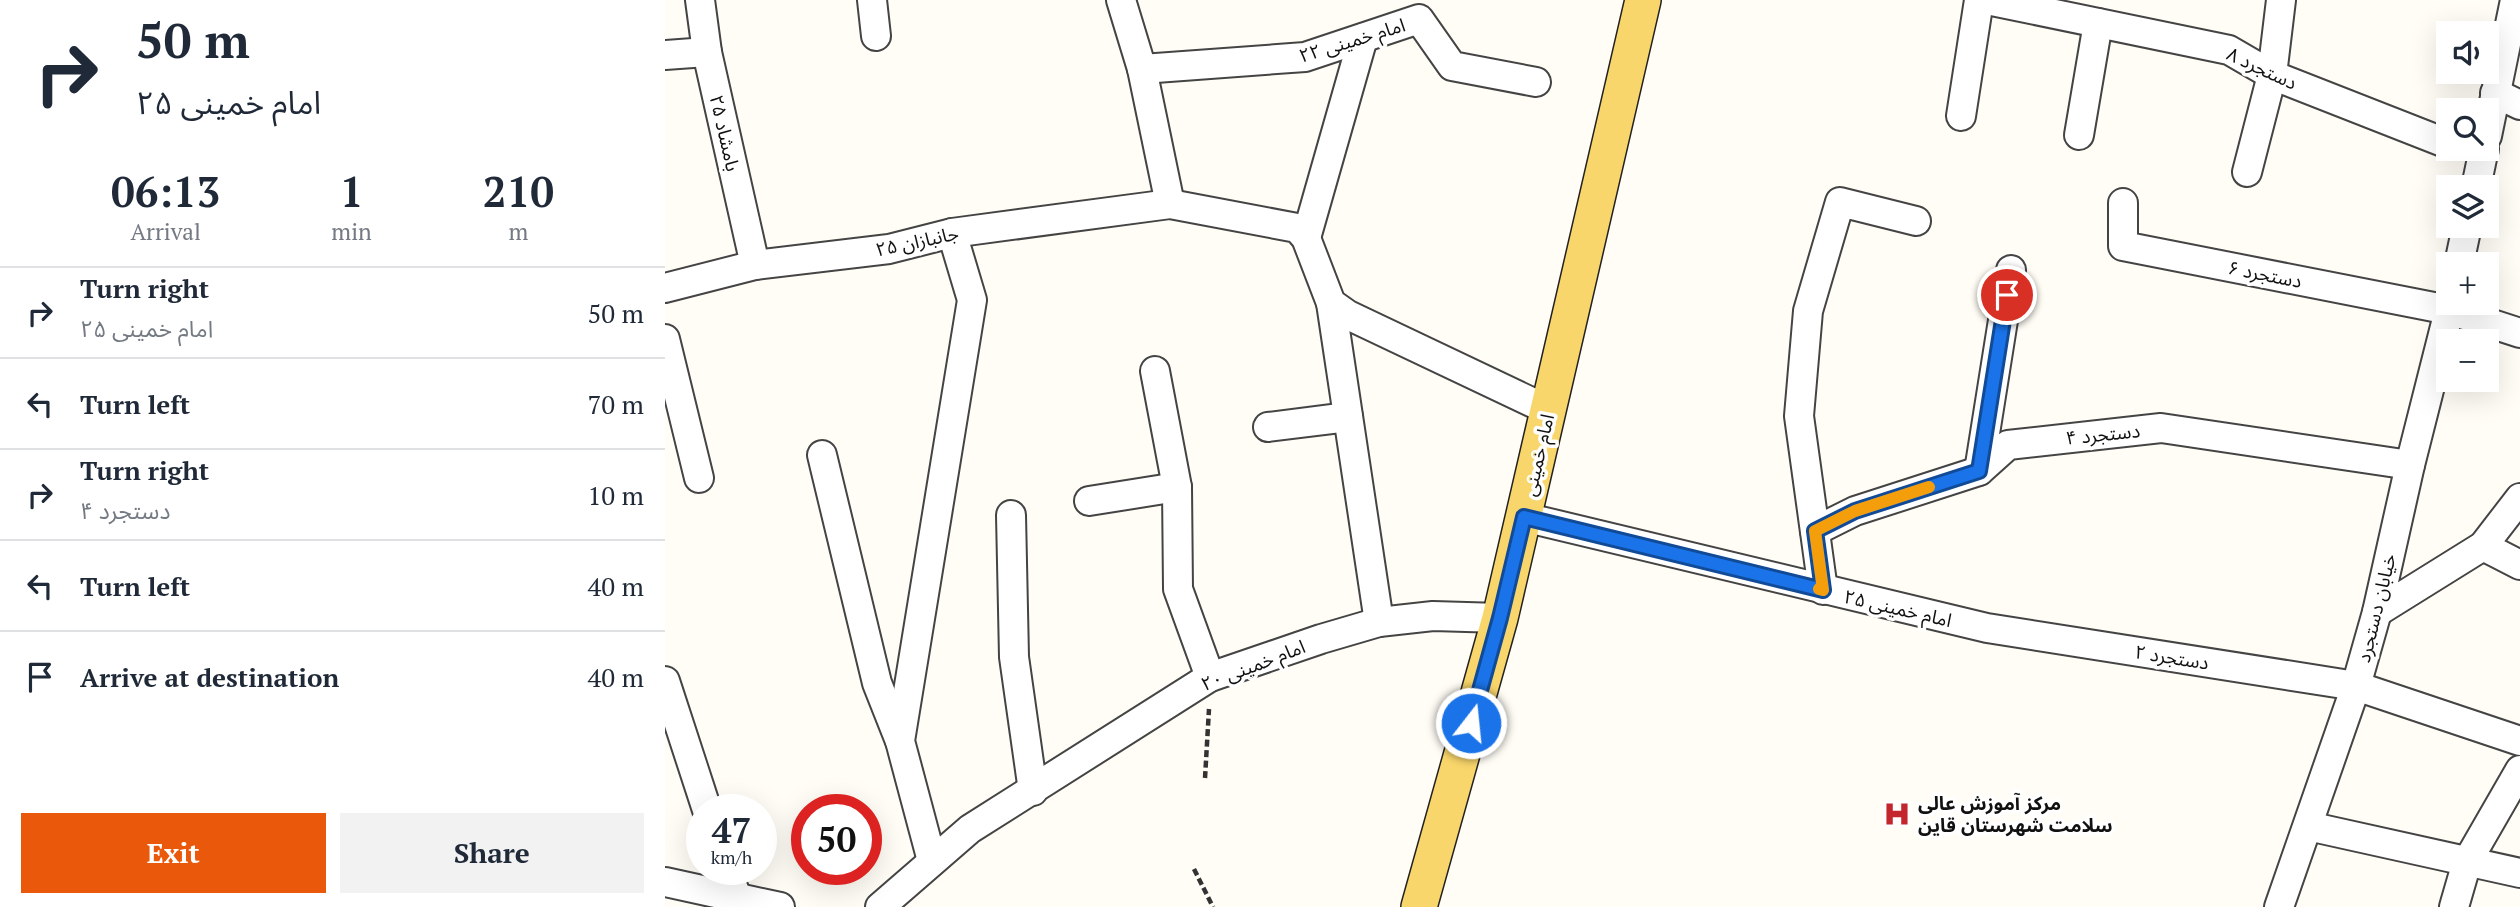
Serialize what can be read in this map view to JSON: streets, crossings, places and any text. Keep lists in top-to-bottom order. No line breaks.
{"streets":{"main road":["امام خمینی"],"street":["امام خمینی ۲۲","دستجرد ۸","بامشاد ۲۵","جانبازان ۲۵","دستجرد ۶","دستجرد ۴","امام خمینی ۲۵","خیابان دستجرد","دستجرد ۲","امام خمینی ۲۰"]},"crossings":[["بامشاد ۲۵","جانبازان ۲۵"],["دستجرد ۴","خیابان دستجرد"],["امام خمینی","امام خمینی ۲۵"],["امام خمینی","امام خمینی ۲۰"],["امام خمینی ۲۵","دستجرد ۲"],["خیابان دستجرد","دستجرد ۲"]],"places":{"hospital":["مرکز آموزش عالی سلامت شهرستان قاین"]},"page":{"turn":["50 m","امام خمینی ۲۵"],"map_buttons":["+","−"],"eta":["06:13","Arrival","1","min","210","m"],"list":[{"name":"Turn right","note":"امام خمینی ۲۵","value":"50 m"},{"name":"Turn left","value":"70 m"},{"name":"Turn right","note":"دستجرد ۴","value":"10 m"},{"name":"Turn left","value":"40 m"},{"name":"Arrive at destination","value":"40 m"}],"speed":"47 km/h","limit":"50","buttons":["Exit","Share"]}}
